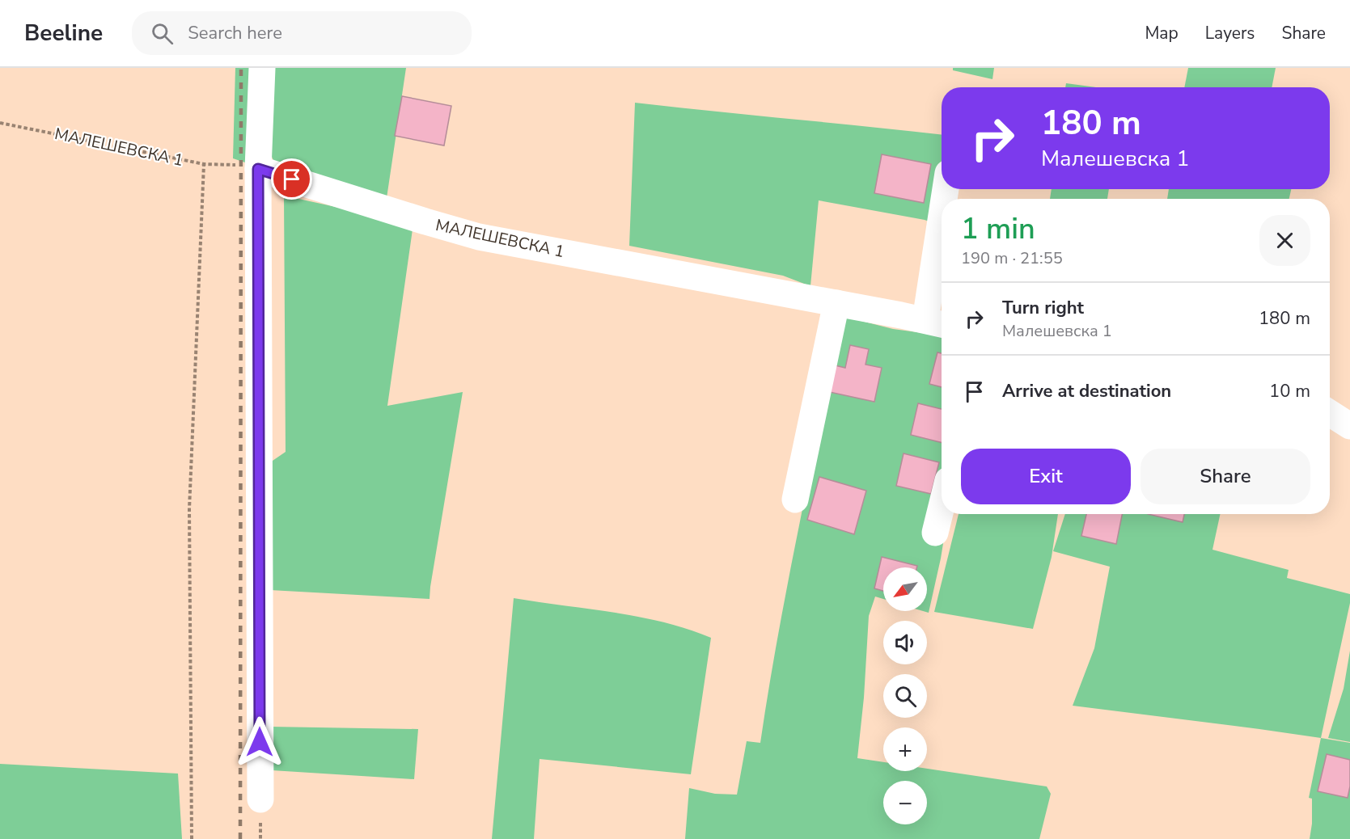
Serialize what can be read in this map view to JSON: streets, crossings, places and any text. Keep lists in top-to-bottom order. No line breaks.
{"streets":{"street":["МАЛЕШЕВСКА 1"]},"north":"bottom left","page":{"header":"Beeline","search":"Search here","nav":["Map","Layers","Share"],"turn":["180 m","Малешевска 1"],"heading":["1 min","190 m · 21:55"],"list":[{"name":"Turn right","note":"Малешевска 1","value":"180 m"},{"name":"Arrive at destination","value":"10 m"}],"buttons":["Exit","Share"],"map_buttons":["+","−"]}}
